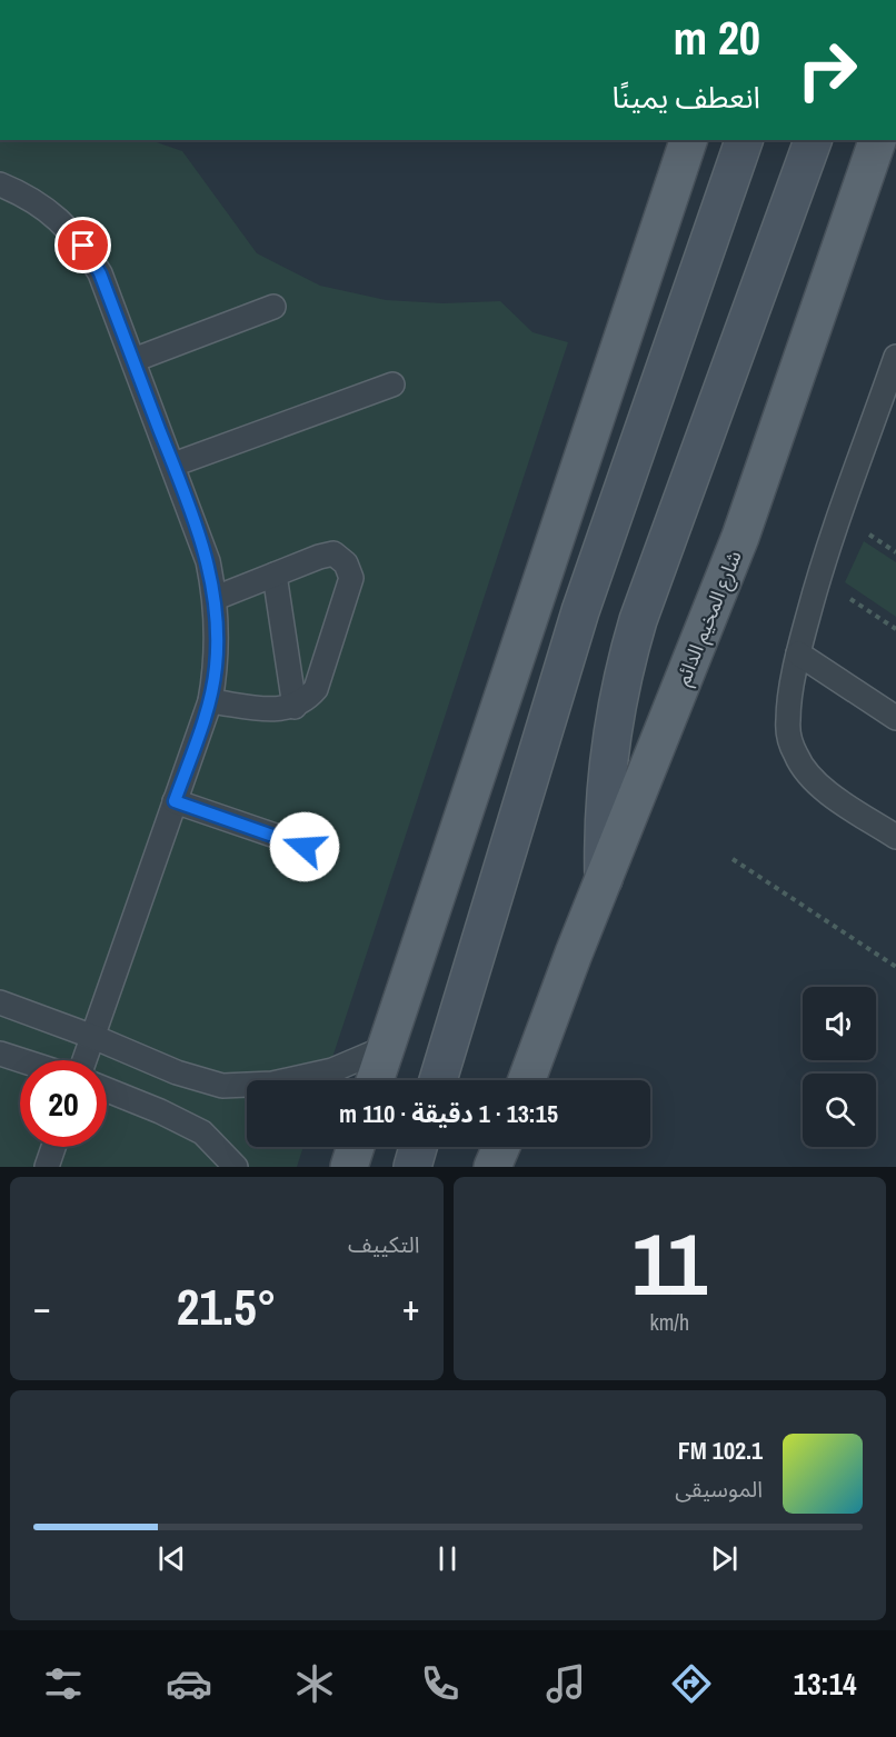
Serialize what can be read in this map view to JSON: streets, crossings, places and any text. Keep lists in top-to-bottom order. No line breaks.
{"streets":{"main road":["شارع المخيم الدائم"]},"page":{"turn":["20 m","انعطف يمينًا"],"limit":"20","trip":"13:15 · 1 دقيقة · 110 m","tile":[["11","km/h"],"التكييف"],"heat":["−","21.5°","+"],"song":["102.1 FM","الموسيقى"],"tabs":"13:14"}}
